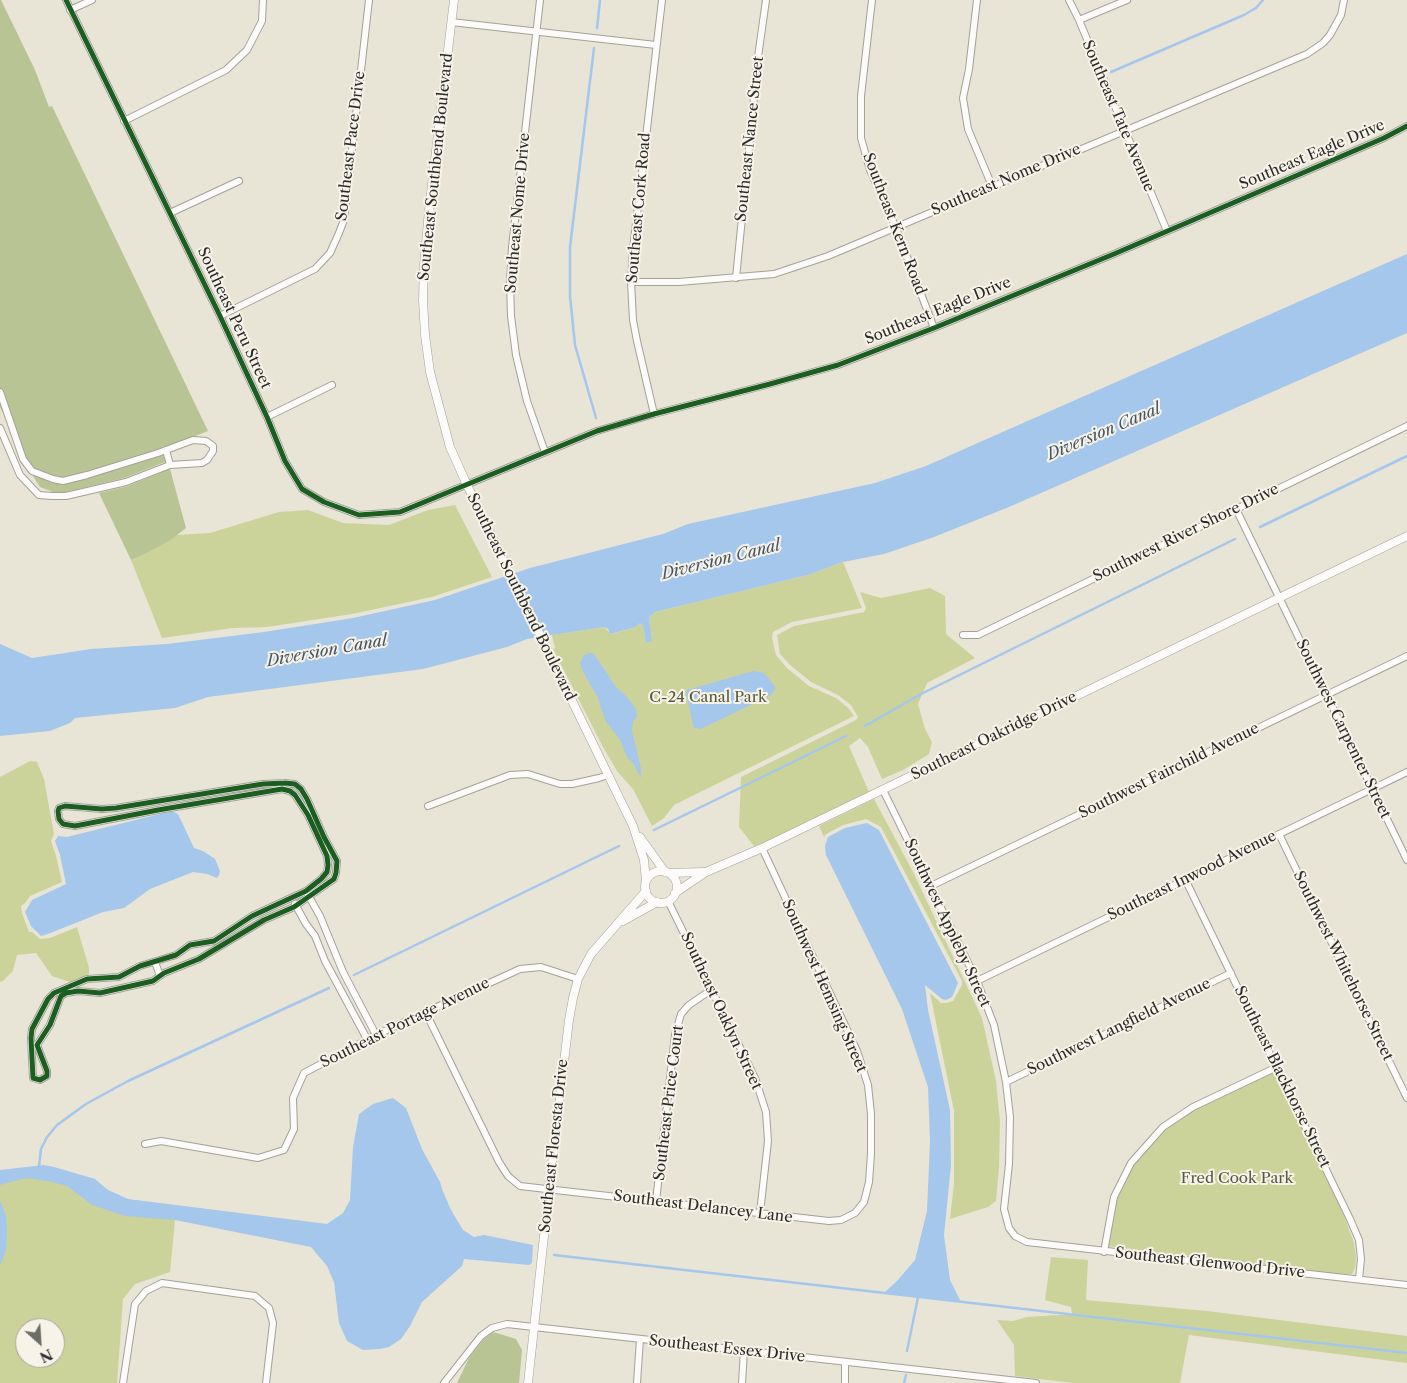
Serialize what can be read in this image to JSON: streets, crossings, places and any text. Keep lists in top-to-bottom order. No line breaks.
{"streets":{"street":["Southeast Tate Avenue","Southeast Nance Street","Southeast Pace Drive","Southeast Eagle Drive","Southeast Southbend Boulevard","Southeast Nome Drive","Southeast Cork Road","Southeast Kern Road","Southeast Peru Street","Southwest River Shore Drive","Southwest Carpenter Street","Southeast Oakridge Drive","Southwest Fairchild Avenue","Southeast Inwood Avenue","Southwest Appleby Street","Southwest Whitehorse Street","Southwest Hemsing Street","Southeast Oaklyn Street","Southeast Portage Avenue","Southwest Langfield Avenue","Southeast Blackhorse Street","Southeast Price Court","Southeast Floresta Drive","Southeast Delancey Lane","Southeast Glenwood Drive","Southeast Essex Drive"]},"crossings":[["Southeast Tate Avenue","Southeast Eagle Drive"],["Southeast Tate Avenue","Southeast Nome Drive"],["Southeast Nance Street","Southeast Nome Drive"],["Southeast Pace Drive","Southeast Peru Street"],["Southeast Eagle Drive","Southeast Southbend Boulevard"],["Southeast Eagle Drive","Southeast Nome Drive"],["Southeast Eagle Drive","Southeast Cork Road"],["Southeast Eagle Drive","Southeast Kern Road"],["Southeast Eagle Drive","Southeast Peru Street"],["Southeast Southbend Boulevard","Southeast Peru Street"],["Southeast Southbend Boulevard","Southeast Oakridge Drive"],["Southeast Southbend Boulevard","Southeast Oaklyn Street"],["Southeast Southbend Boulevard","Southeast Floresta Drive"],["Southeast Nome Drive","Southeast Cork Road"],["Southeast Nome Drive","Southeast Kern Road"],["Southwest River Shore Drive","Southwest Carpenter Street"],["Southwest Carpenter Street","Southeast Oakridge Drive"],["Southwest Carpenter Street","Southwest Fairchild Avenue"],["Southwest Carpenter Street","Southeast Inwood Avenue"],["Southeast Oakridge Drive","Southwest Appleby Street"],["Southeast Oakridge Drive","Southwest Hemsing Street"],["Southeast Oakridge Drive","Southeast Oaklyn Street"],["Southeast Oakridge Drive","Southeast Floresta Drive"],["Southwest Fairchild Avenue","Southwest Appleby Street"],["Southeast Inwood Avenue","Southwest Appleby Street"],["Southeast Inwood Avenue","Southwest Whitehorse Street"],["Southeast Inwood Avenue","Southeast Blackhorse Street"],["Southwest Appleby Street","Southwest Langfield Avenue"],["Southwest Appleby Street","Southeast Glenwood Drive"],["Southwest Hemsing Street","Southeast Delancey Lane"],["Southeast Oaklyn Street","Southeast Price Court"],["Southeast Oaklyn Street","Southeast Floresta Drive"],["Southeast Oaklyn Street","Southeast Delancey Lane"],["Southeast Portage Avenue","Southeast Floresta Drive"],["Southeast Portage Avenue","Southeast Delancey Lane"],["Southwest Langfield Avenue","Southeast Blackhorse Street"],["Southeast Blackhorse Street","Southeast Glenwood Drive"],["Southeast Price Court","Southeast Delancey Lane"],["Southeast Floresta Drive","Southeast Delancey Lane"],["Southeast Floresta Drive","Southeast Essex Drive"]],"water":["Diversion Canal"],"parks":["C-24 Canal Park","Fred Cook Park"],"north":"bottom right"}
